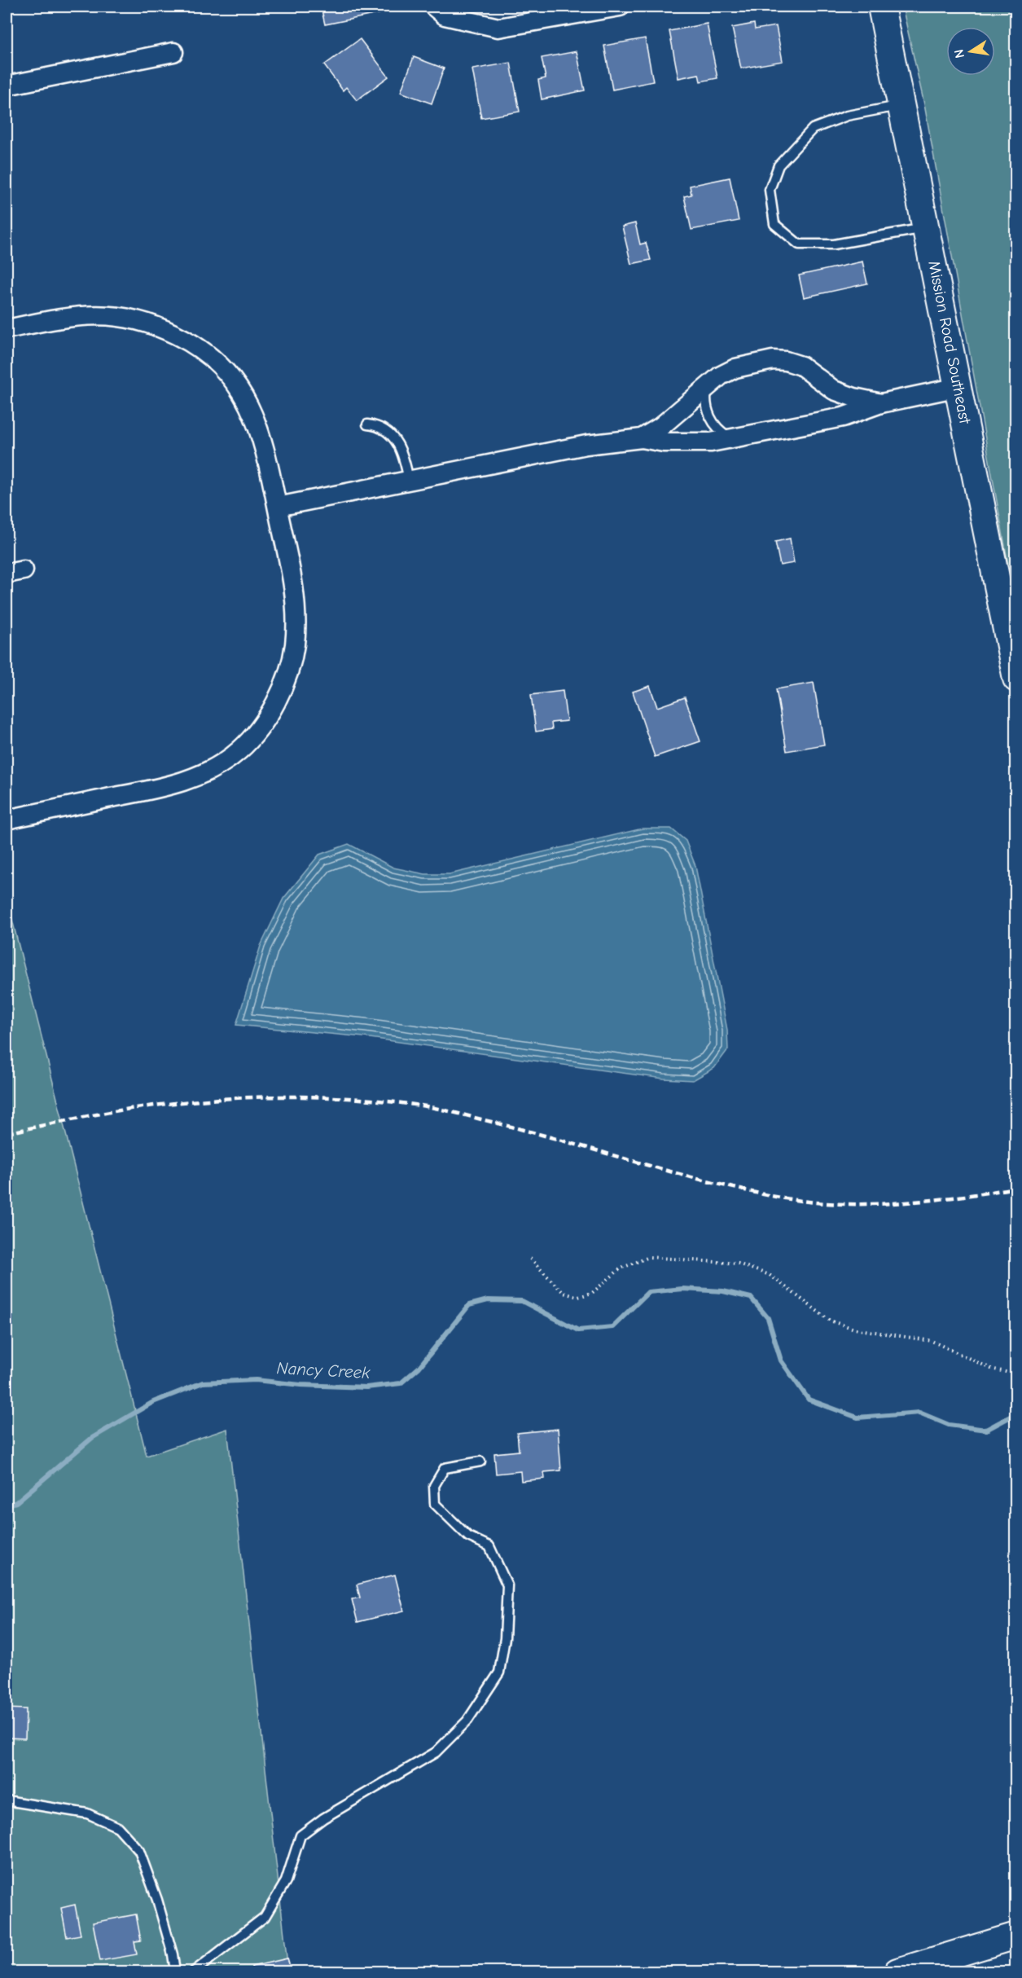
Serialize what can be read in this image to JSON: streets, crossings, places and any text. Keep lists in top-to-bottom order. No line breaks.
{"streets":{"main road":["Mission Road Southeast"]},"water":["Nancy Creek"],"north":"left"}
